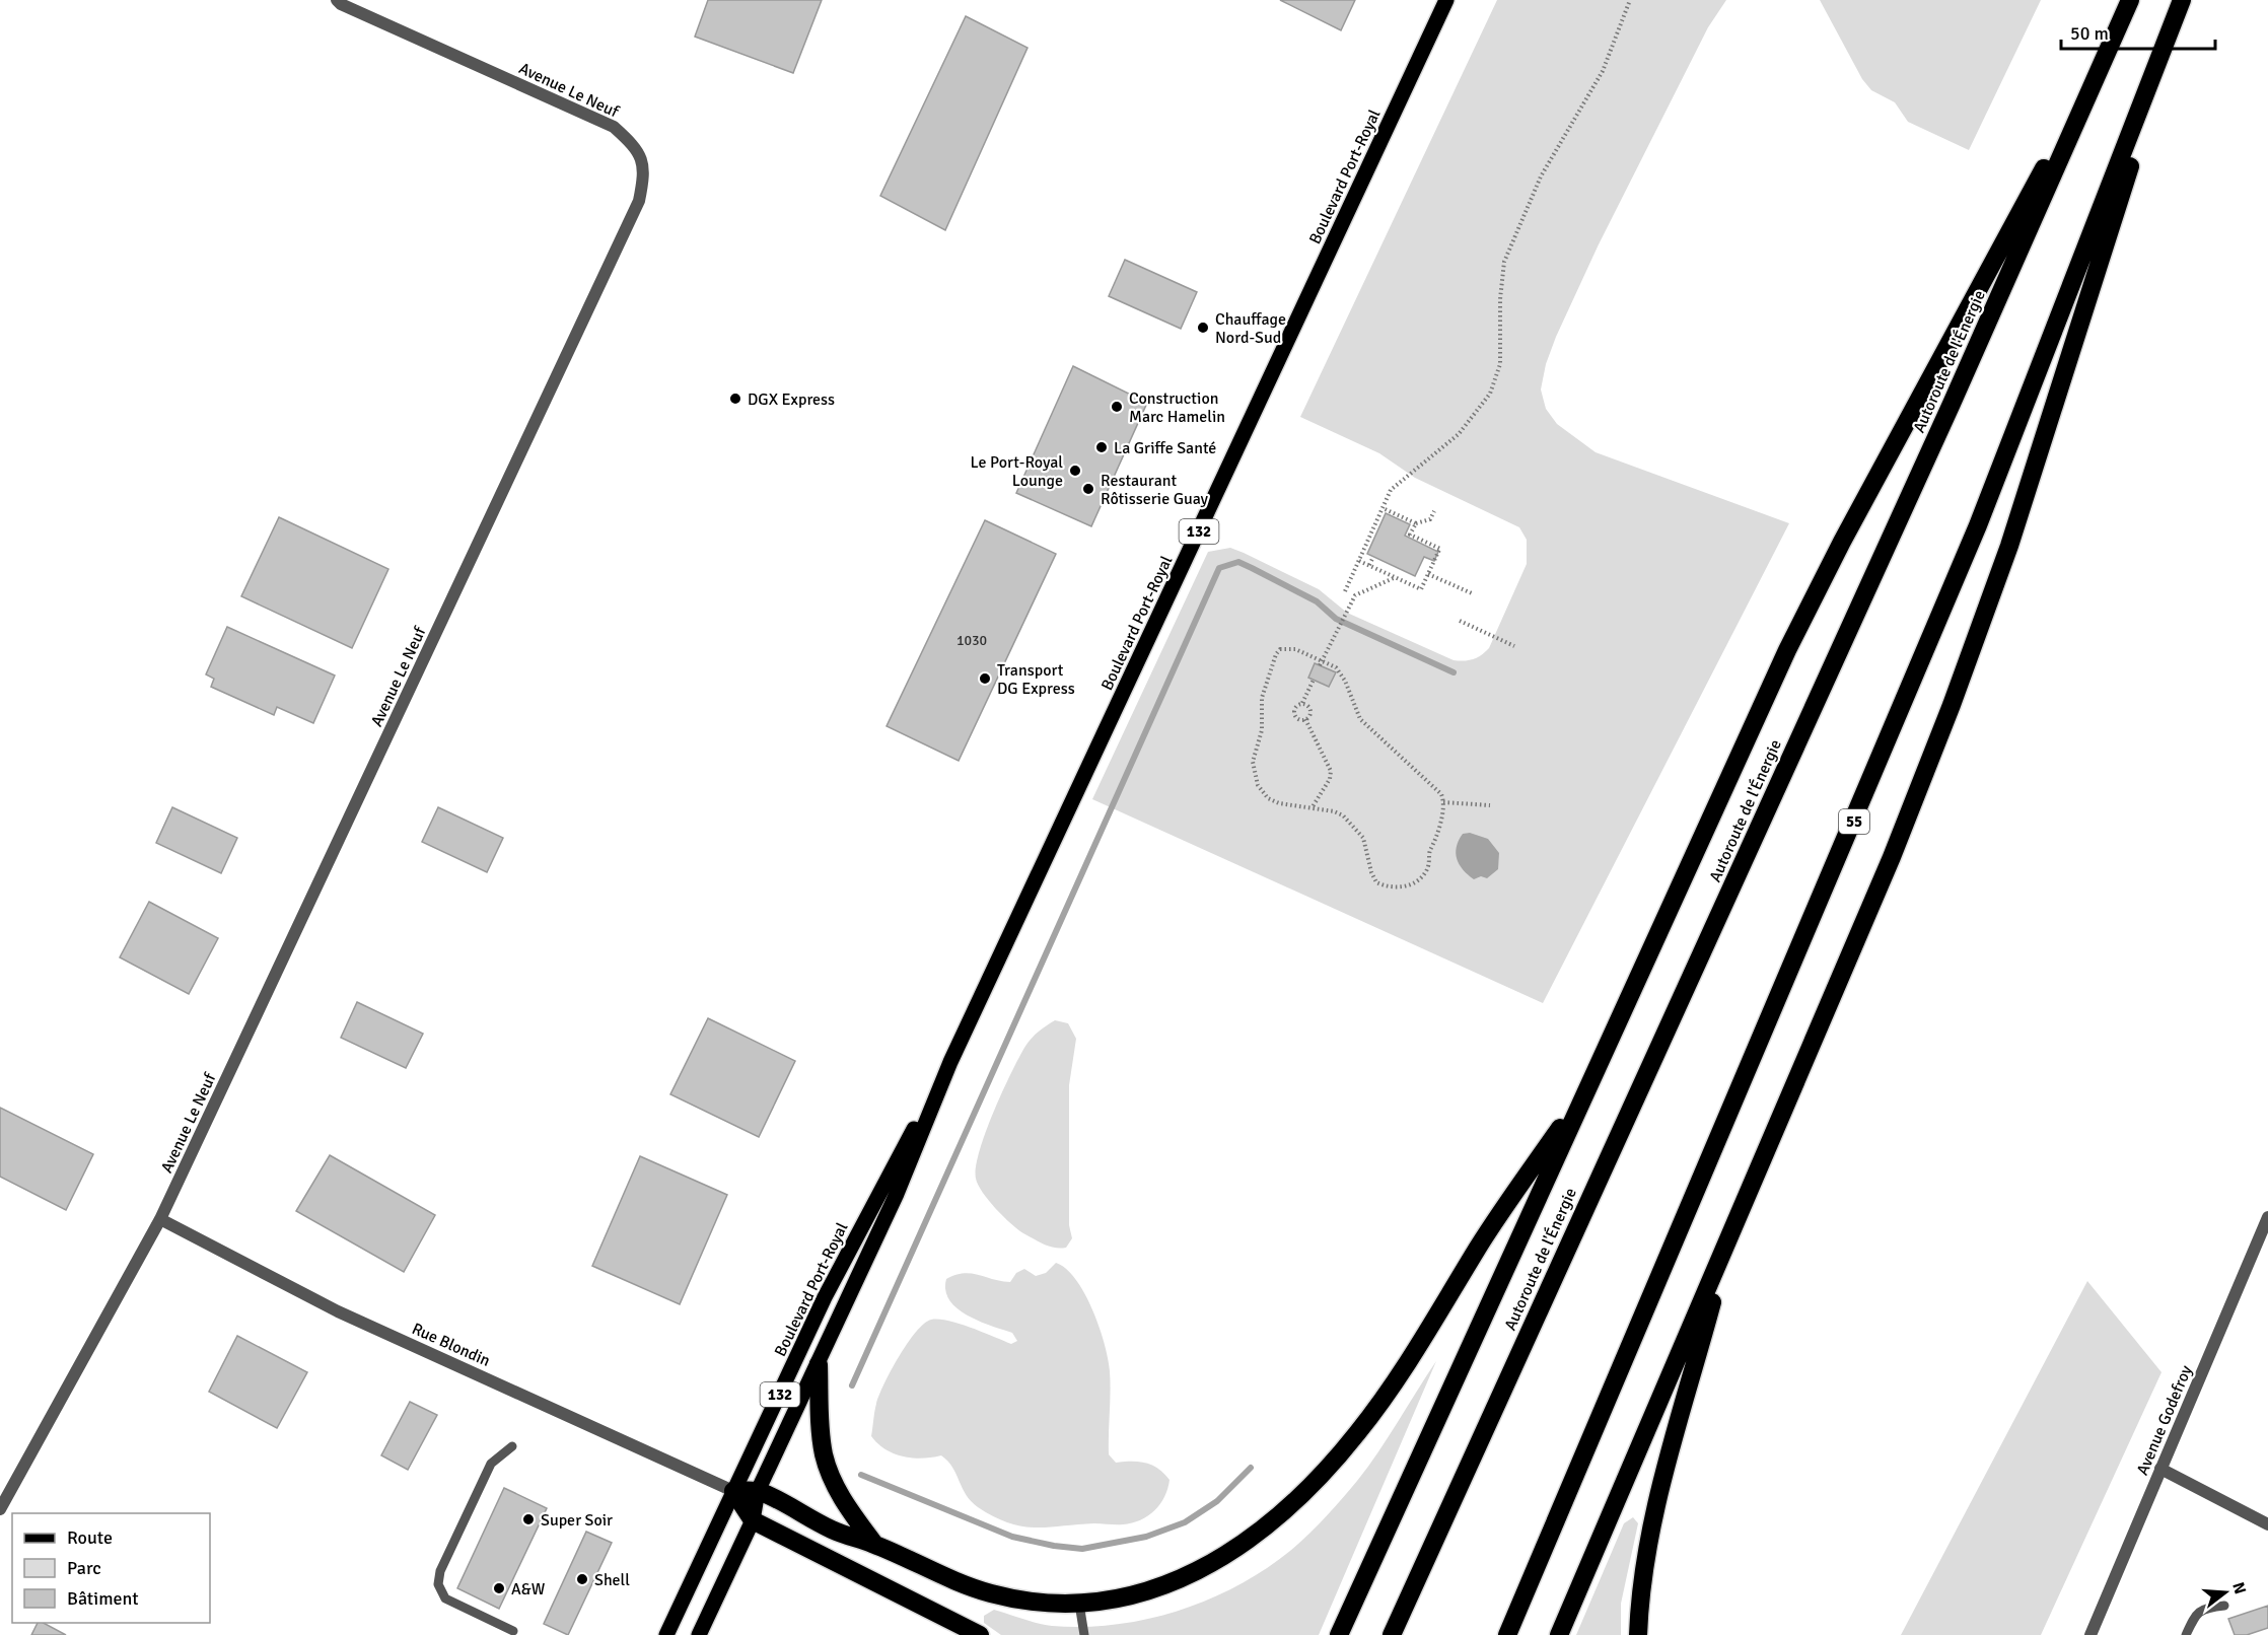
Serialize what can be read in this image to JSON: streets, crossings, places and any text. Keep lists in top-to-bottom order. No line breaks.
{"streets":{"highway":["Autoroute de l'Énergie","55"],"main road":["Boulevard Port-Royal","132"],"street":["Avenue Le Neuf","Rue Blondin","Avenue Godefroy"]},"crossings":[["Avenue Le Neuf","Rue Blondin"],["Boulevard Port-Royal","Rue Blondin"]],"places":["Chauffage Nord-Sud","DGX Express","Construction Marc Hamelin","La Griffe Santé","Le Port-Royal Lounge","Restaurant Rôtisserie Guay","Transport DG Express","Super Soir","Shell","A&W"],"house_numbers":["1030"],"legend":["Route","Parc","Bâtiment"],"scale_bar":"50 m","north":"right"}
